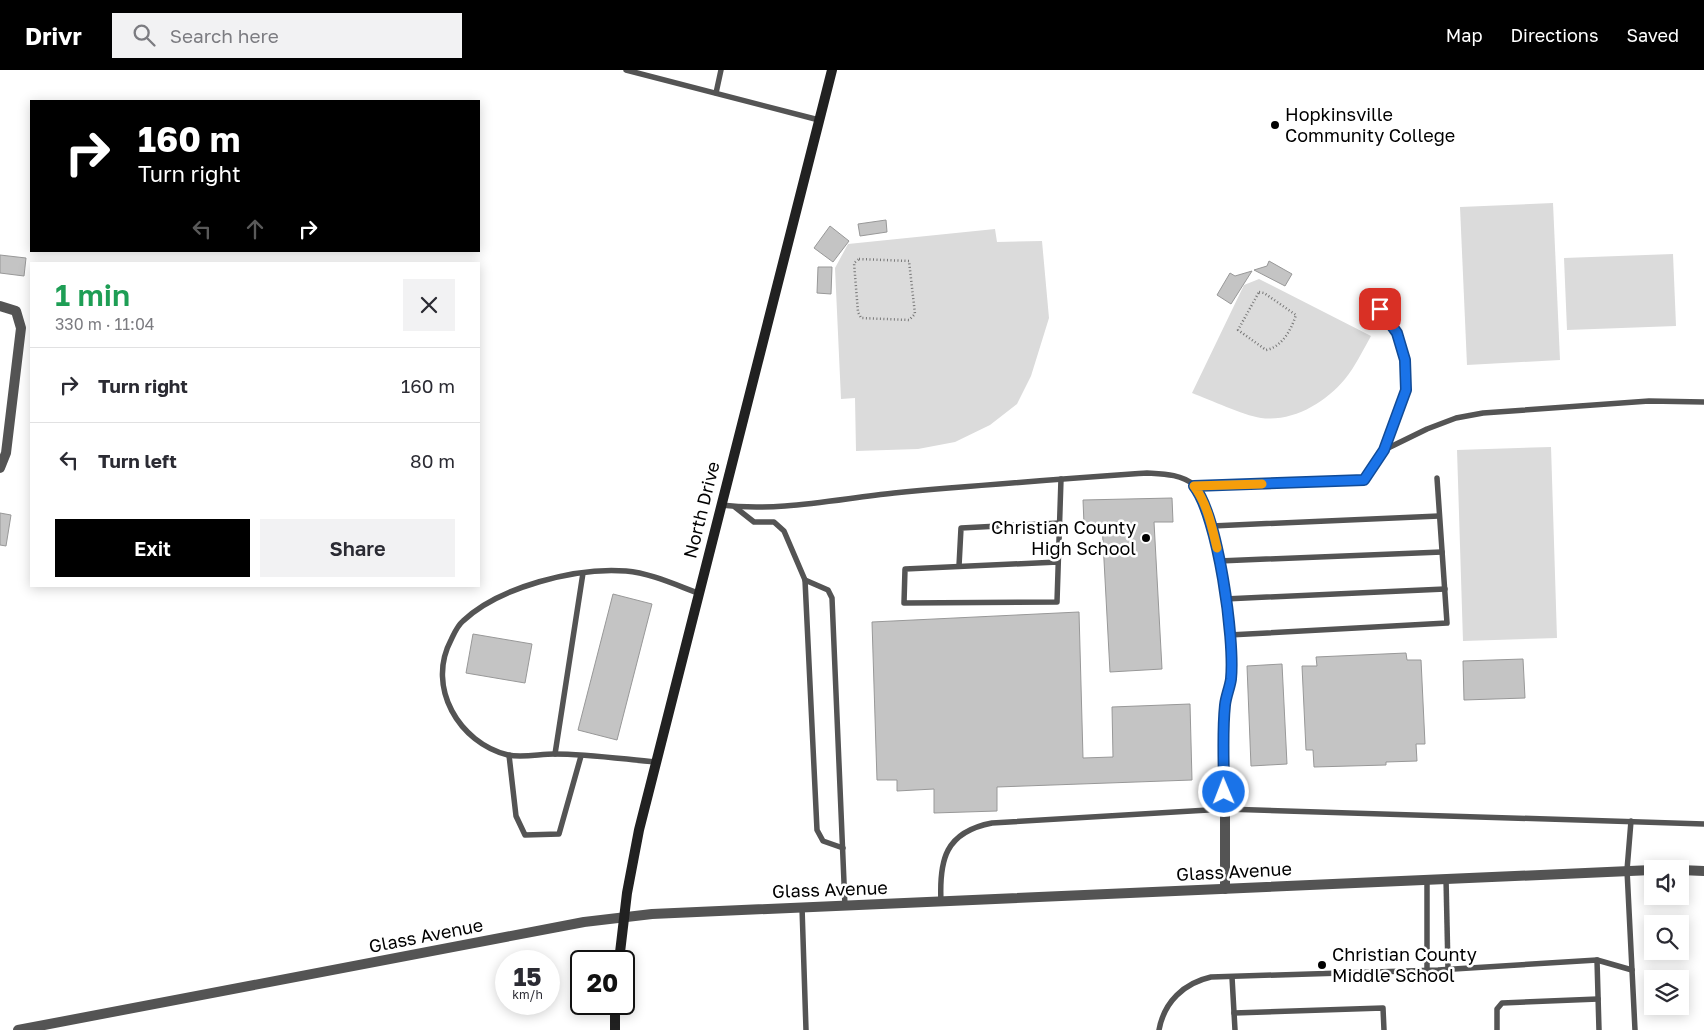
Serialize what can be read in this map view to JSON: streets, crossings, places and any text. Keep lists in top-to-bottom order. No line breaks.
{"streets":{"main road":["North Drive"],"street":["Glass Avenue"]},"crossings":[["North Drive","Glass Avenue"]],"places":["Hopkinsville Community College","Christian County High School","Christian County Middle School"],"page":{"header":"Drivr","search":"Search here","nav":["Map","Directions","Saved"],"turn":["160 m","Turn right"],"heading":["1 min","330 m · 11:04"],"list":[{"name":"Turn right","value":"160 m"},{"name":"Turn left","value":"80 m"}],"buttons":["Exit","Share"],"speed":"15 km/h","limit":"20"}}
